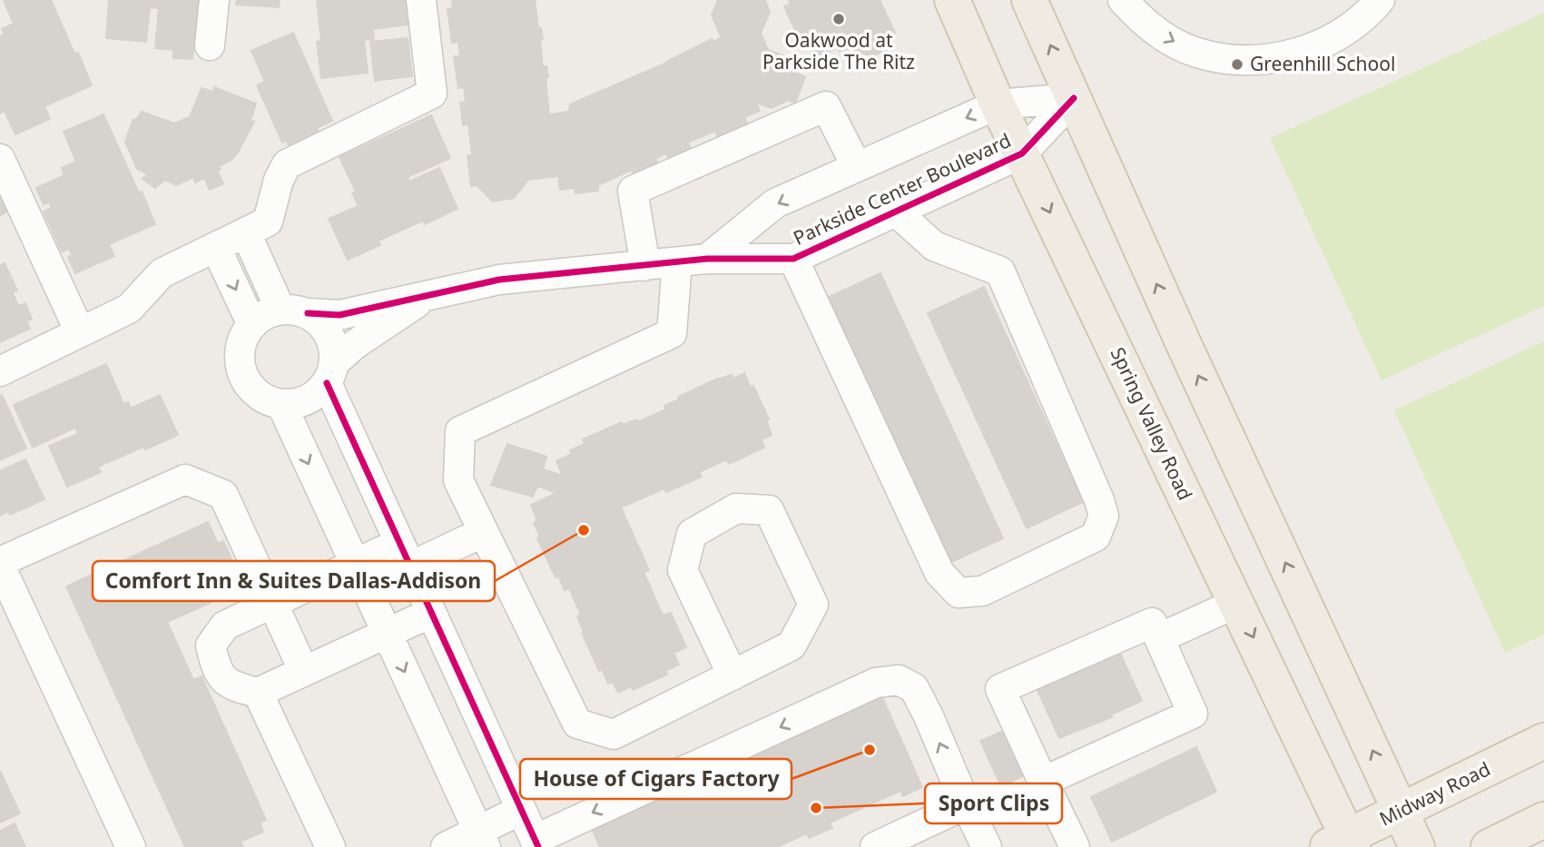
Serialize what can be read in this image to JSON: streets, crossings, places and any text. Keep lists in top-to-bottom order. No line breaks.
{"streets":{"main road":["Spring Valley Road","Midway Road"],"street":["Parkside Center Boulevard"]},"crossings":[["Parkside Center Boulevard","Spring Valley Road"],["Spring Valley Road","Midway Road"]],"places":["Oakwood at Parkside The Ritz","Greenhill School","Comfort Inn & Suites Dallas-Addison","House of Cigars Factory","Sport Clips"]}
